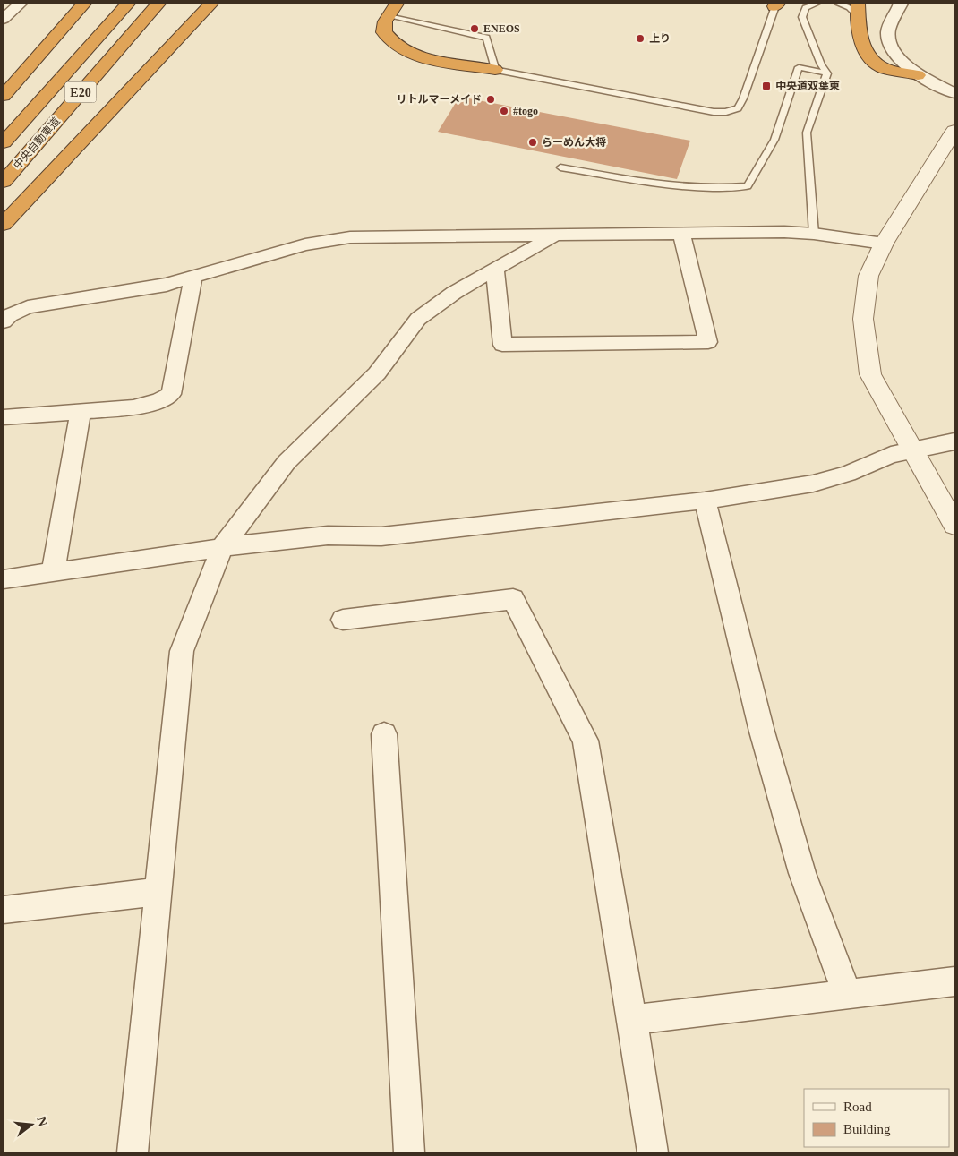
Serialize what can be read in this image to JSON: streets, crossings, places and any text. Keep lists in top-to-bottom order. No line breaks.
{"streets":{"highway":["E20","中央自動車道"]},"places":{"other":["ENEOS","上り","リトルマーメイド","#togo","らーめん大将"],"transit":["中央道双葉東"]},"legend":["Road","Building"],"north":"right"}
